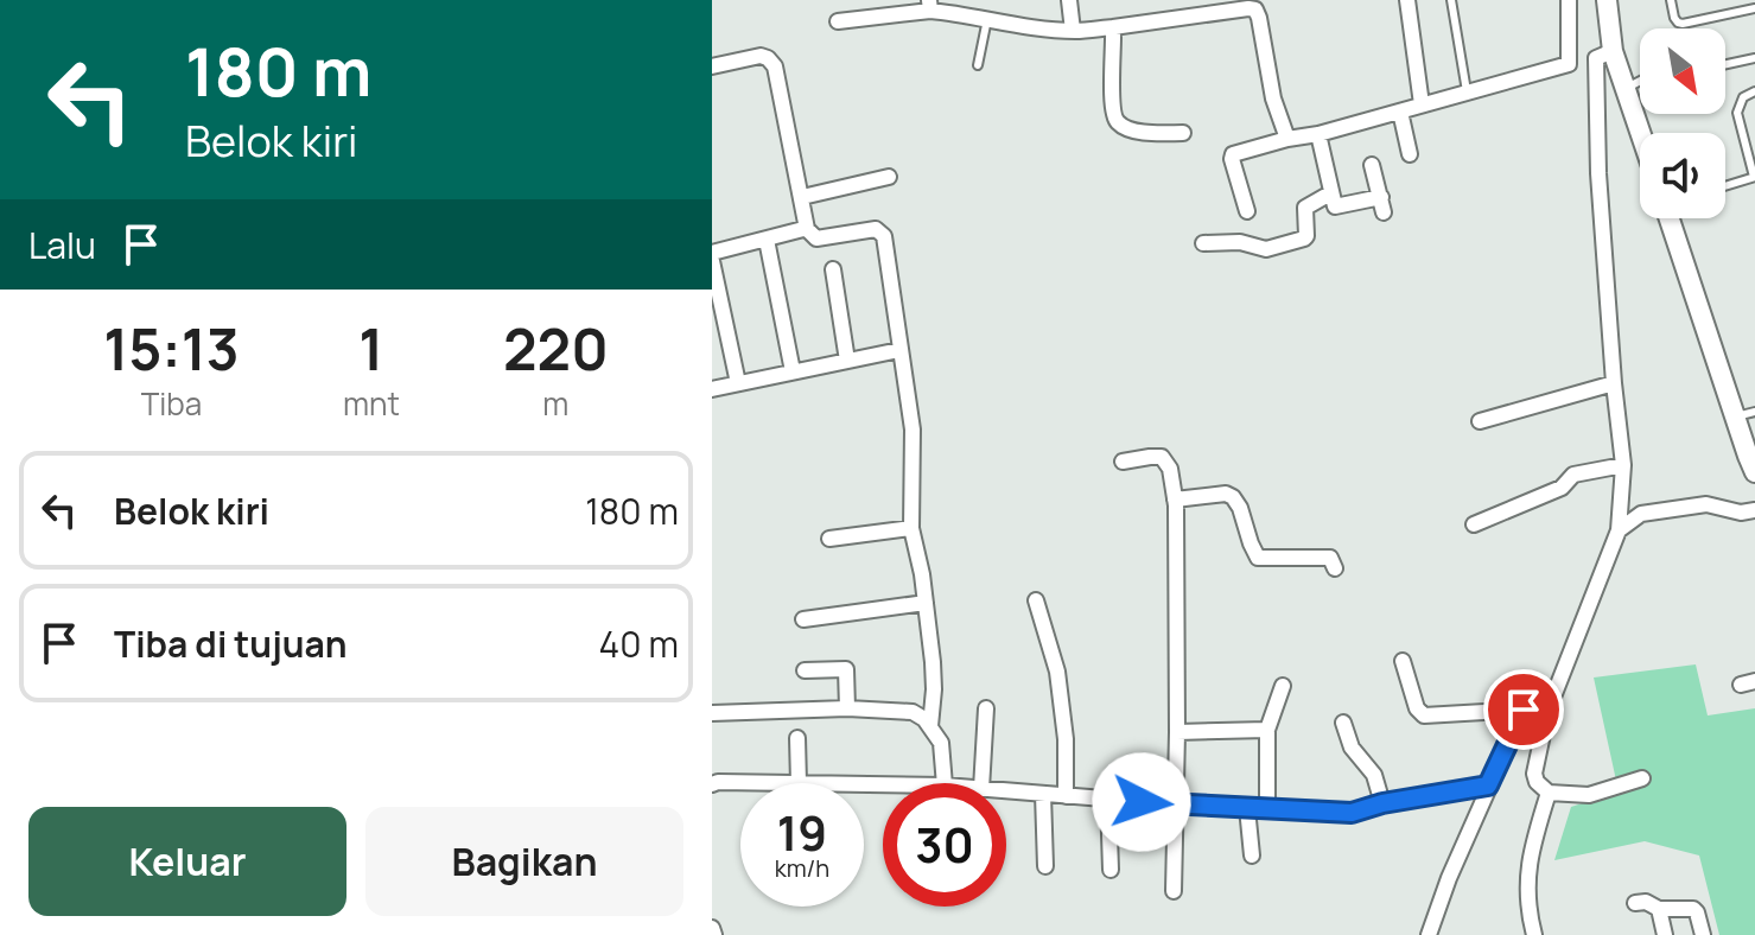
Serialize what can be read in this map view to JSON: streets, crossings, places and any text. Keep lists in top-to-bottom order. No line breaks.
{"north":"bottom right","page":{"turn":["180 m","Belok kiri"],"then":"Lalu","eta":["15:13","Tiba","1","mnt","220","m"],"list":[{"name":"Belok kiri","value":"180 m"},{"name":"Tiba di tujuan","value":"40 m"}],"speed":"19 km/h","limit":"30","buttons":["Keluar","Bagikan"]}}
